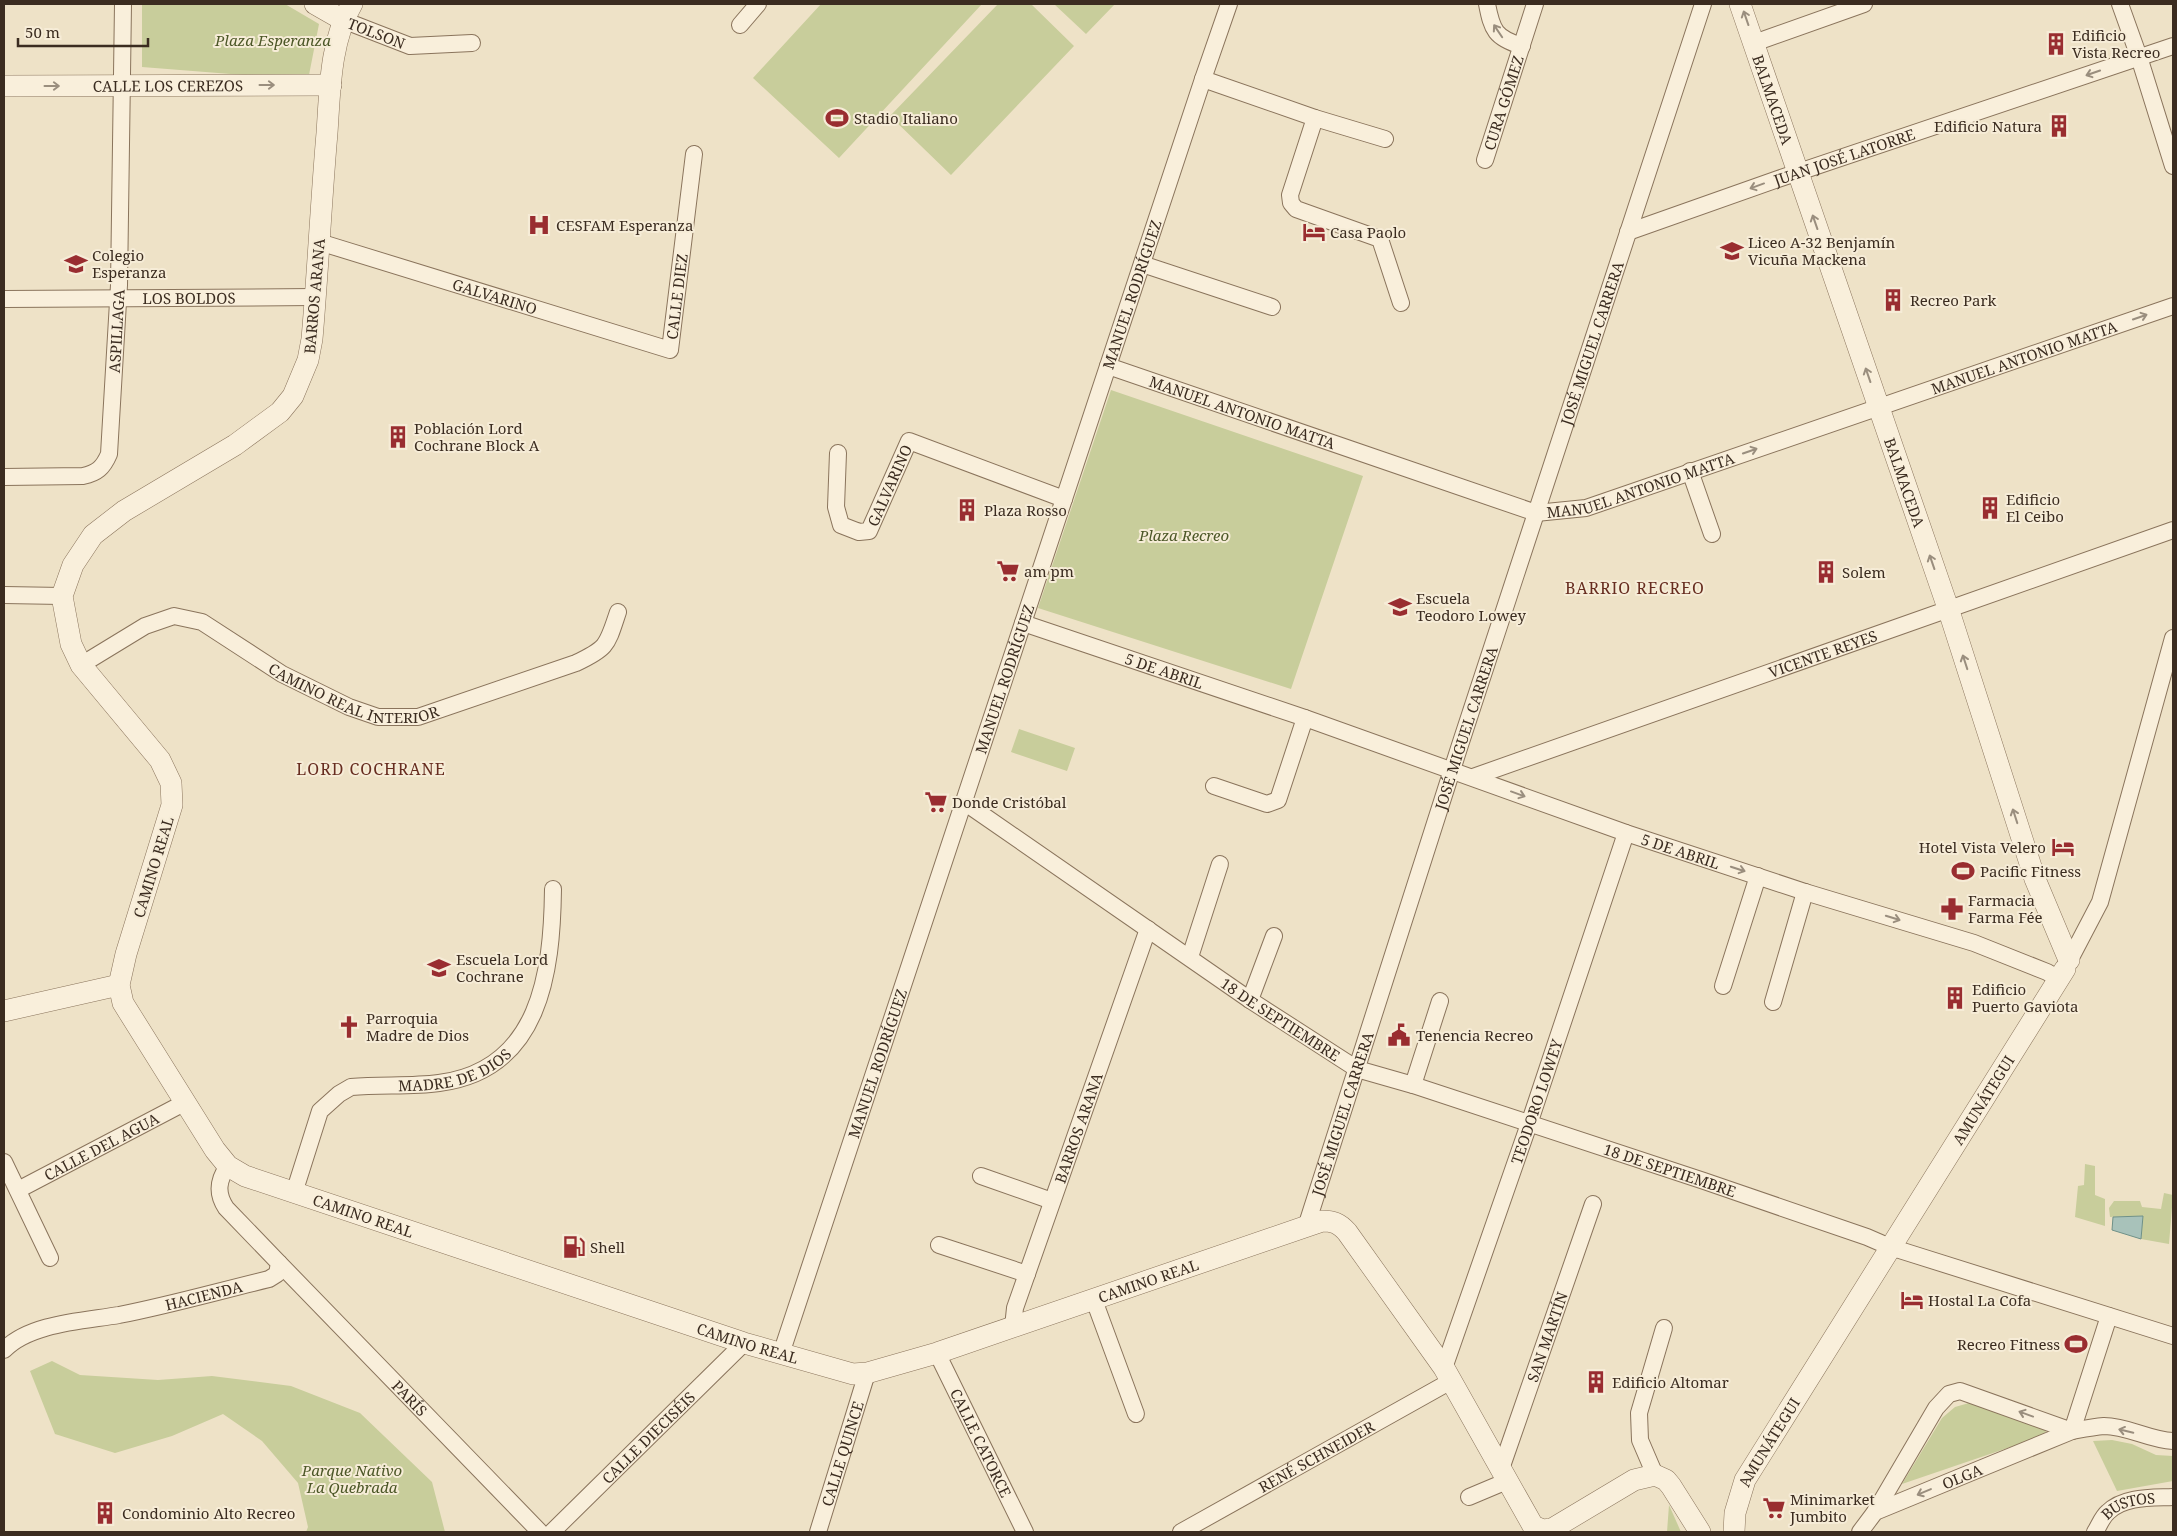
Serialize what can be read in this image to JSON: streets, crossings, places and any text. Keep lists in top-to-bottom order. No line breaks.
{"streets":{"street":["TOLSON","CALLE LOS CEREZOS","BALMACEDA","CURA GÓMEZ","JUAN JOSÉ LATORRE","MANUEL RODRÍGUEZ","BARROS ARANA","GALVARINO","CALLE DIEZ","LOS BOLDOS","ASPILLAGA","JOSÉ MIGUEL CARRERA","MANUEL ANTONIO MATTA","VICENTE REYES","5 DE ABRIL","CAMINO REAL INTERIOR","CAMINO REAL","18 DE SEPTIEMBRE","MADRE DE DIOS","AMUNÁTEGUI","TEODORO LOWEY","CALLE DEL AGUA","HACIENDA","SAN MARTÍN","PARÍS","CALLE DIECISÉIS","CALLE CATORCE","CALLE QUINCE","RENÉ SCHNEIDER","OLGA","BUSTOS"]},"crossings":[["TOLSON","BARROS ARANA"],["CALLE LOS CEREZOS","BARROS ARANA"],["CALLE LOS CEREZOS","ASPILLAGA"],["BALMACEDA","JUAN JOSÉ LATORRE"],["BALMACEDA","MANUEL ANTONIO MATTA"],["BALMACEDA","VICENTE REYES"],["BALMACEDA","5 DE ABRIL"],["BALMACEDA","AMUNÁTEGUI"],["JUAN JOSÉ LATORRE","JOSÉ MIGUEL CARRERA"],["MANUEL RODRÍGUEZ","GALVARINO"],["MANUEL RODRÍGUEZ","MANUEL ANTONIO MATTA"],["MANUEL RODRÍGUEZ","5 DE ABRIL"],["MANUEL RODRÍGUEZ","CAMINO REAL"],["MANUEL RODRÍGUEZ","18 DE SEPTIEMBRE"],["BARROS ARANA","GALVARINO"],["BARROS ARANA","LOS BOLDOS"],["BARROS ARANA","CAMINO REAL"],["BARROS ARANA","18 DE SEPTIEMBRE"],["GALVARINO","CALLE DIEZ"],["LOS BOLDOS","ASPILLAGA"],["JOSÉ MIGUEL CARRERA","MANUEL ANTONIO MATTA"],["JOSÉ MIGUEL CARRERA","5 DE ABRIL"],["JOSÉ MIGUEL CARRERA","CAMINO REAL"],["JOSÉ MIGUEL CARRERA","18 DE SEPTIEMBRE"],["VICENTE REYES","5 DE ABRIL"],["5 DE ABRIL","AMUNÁTEGUI"],["5 DE ABRIL","TEODORO LOWEY"],["CAMINO REAL INTERIOR","CAMINO REAL"],["CAMINO REAL","MADRE DE DIOS"],["CAMINO REAL","TEODORO LOWEY"],["CAMINO REAL","CALLE DEL AGUA"],["CAMINO REAL","SAN MARTÍN"],["CAMINO REAL","CALLE DIECISÉIS"],["CAMINO REAL","CALLE CATORCE"],["CAMINO REAL","CALLE QUINCE"],["CAMINO REAL","RENÉ SCHNEIDER"],["18 DE SEPTIEMBRE","AMUNÁTEGUI"],["18 DE SEPTIEMBRE","TEODORO LOWEY"],["TEODORO LOWEY","RENÉ SCHNEIDER"],["HACIENDA","PARÍS"]],"one_way":["CALLE LOS CEREZOS","BALMACEDA","JUAN JOSÉ LATORRE","MANUEL ANTONIO MATTA","5 DE ABRIL","OLGA"],"districts":["BARRIO RECREO","LORD COCHRANE"],"parks":["Plaza Esperanza","Plaza Recreo","Parque Nativo La Quebrada"],"places":{"building":["Edificio Vista Recreo","Edificio Natura","Recreo Park","Población Lord Cochrane Block A","Edificio El Ceibo","Plaza Rosso","Solem","Edificio Puerto Gaviota","Edificio Altomar","Condominio Alto Recreo"],"sports":["Stadio Italiano","Pacific Fitness","Recreo Fitness"],"hospital":["CESFAM Esperanza"],"hotel":["Casa Paolo","Hotel Vista Velero","Hostal La Cofa"],"school or university":["Liceo A-32 Benjamín Vicuña Mackena","Colegio Esperanza","Escuela Teodoro Lowey","Escuela Lord Cochrane"],"supermarket":["am pm","Donde Cristóbal","Minimarket Jumbito"],"pharmacy":["Farmacia Farma Fée"],"church":["Parroquia Madre de Dios"],"public building":["Tenencia Recreo"],"fuel station":["Shell"]},"scale_bar":"50 m"}
